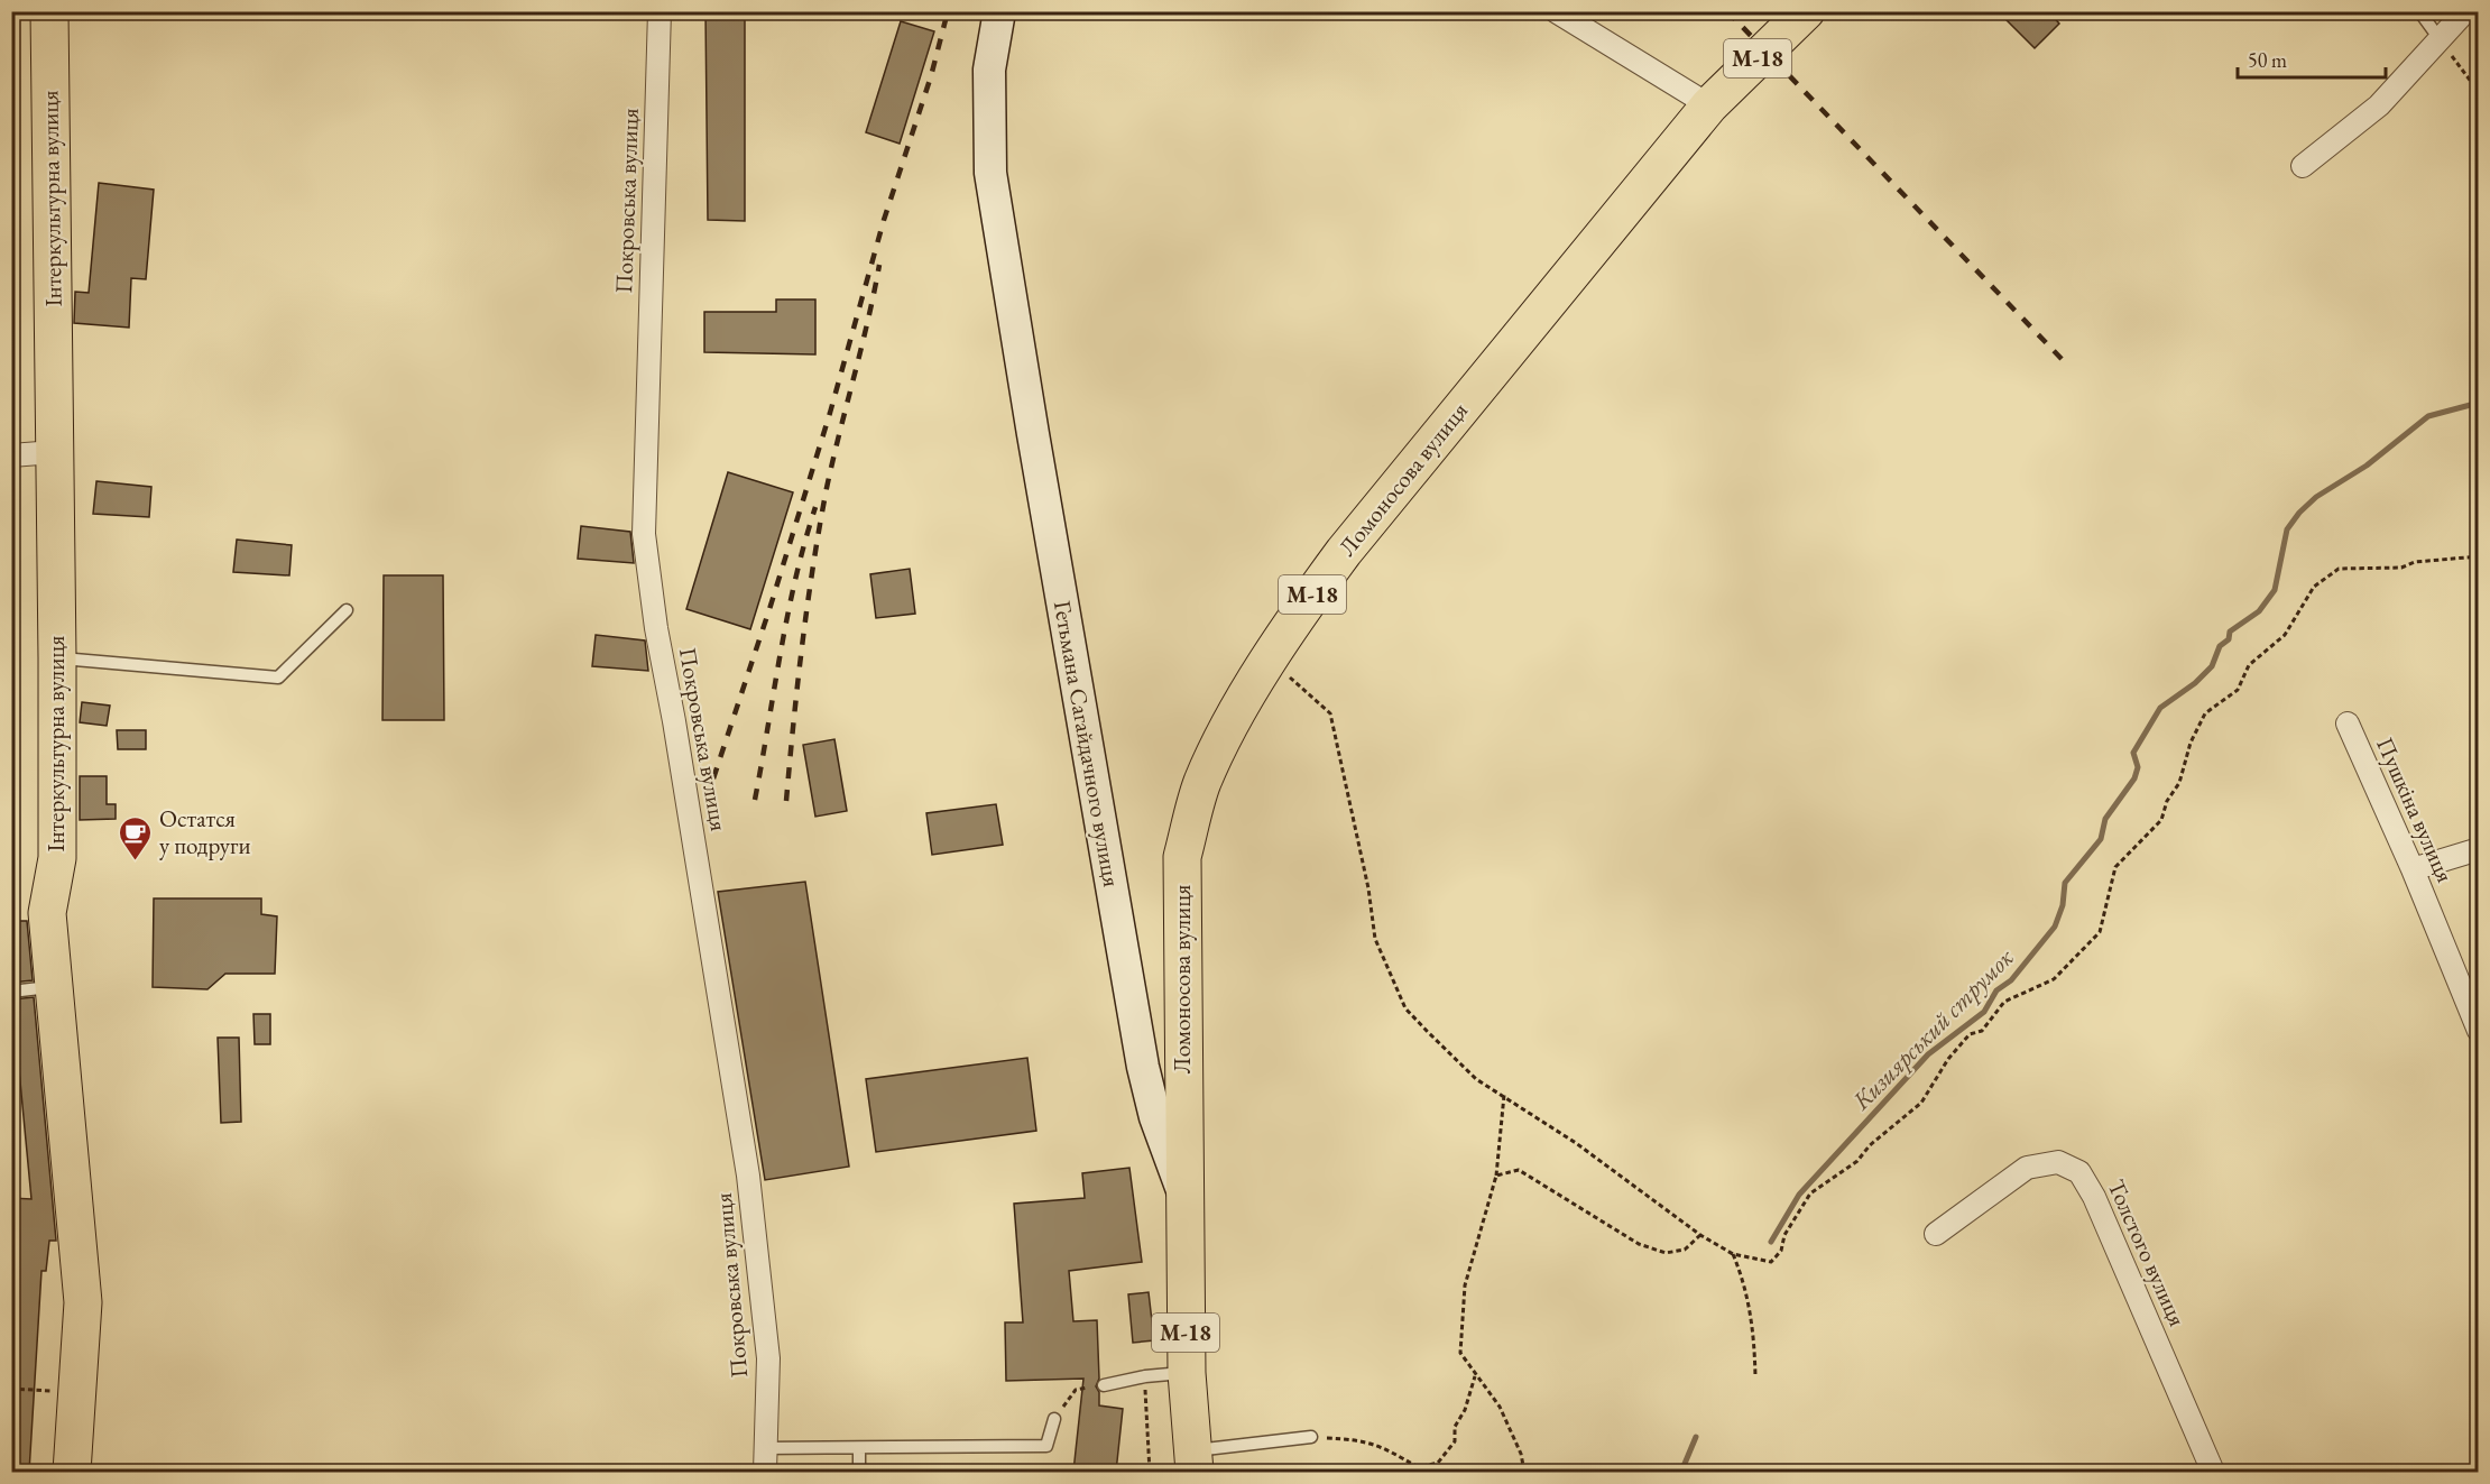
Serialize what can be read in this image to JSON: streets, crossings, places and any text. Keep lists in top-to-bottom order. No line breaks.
{"streets":{"highway":["М-18","Інтеркультурна вулиця","Ломоносова вулиця","Гетьмана Сагайдачного вулиця"],"street":["Покровська вулиця","Пушкіна вулиця","Толстого вулиця"]},"crossings":[["Ломоносова вулиця","Гетьмана Сагайдачного вулиця"]],"water":["Кизиярський струмок"],"places":{"cafe":["Остатся у подруги"]},"scale_bar":"50 m"}
